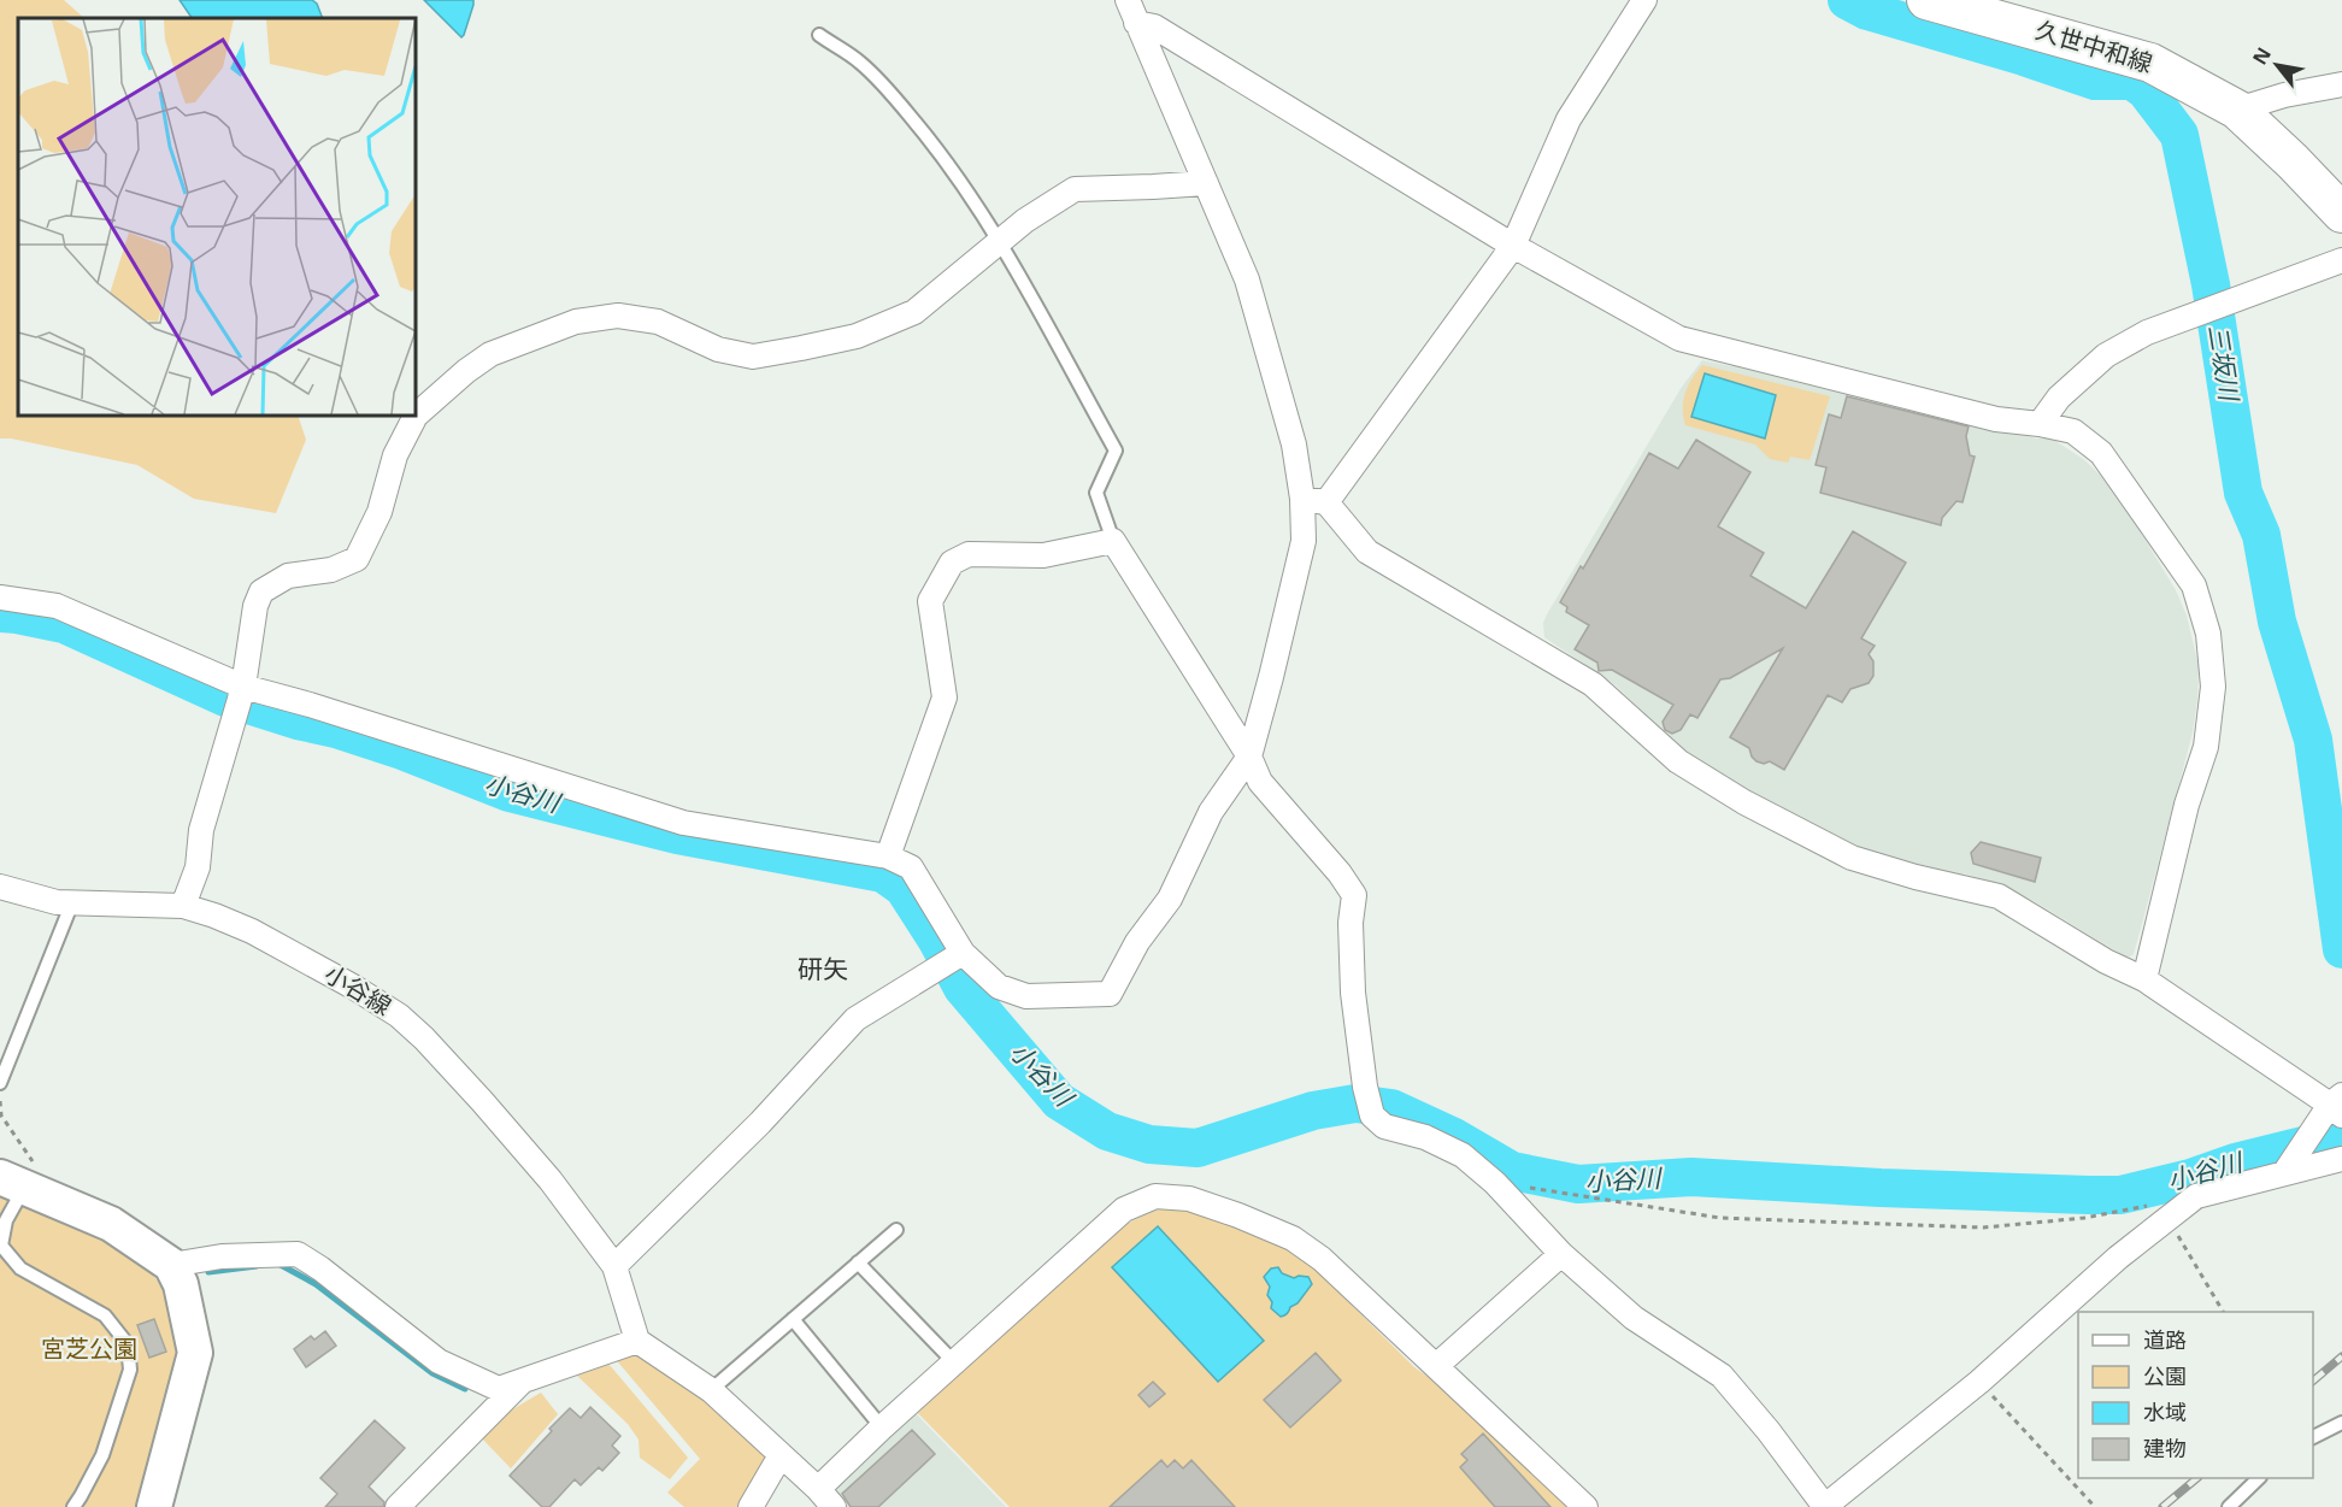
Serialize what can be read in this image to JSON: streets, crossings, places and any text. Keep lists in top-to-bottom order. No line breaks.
{"streets":{"main road":["久世中和線"],"street":["小谷線"]},"districts":["研矢"],"water":["三坂川","小谷川"],"parks":["宮芝公園"],"legend":["道路","公園","水域","建物"],"north":"top left"}
